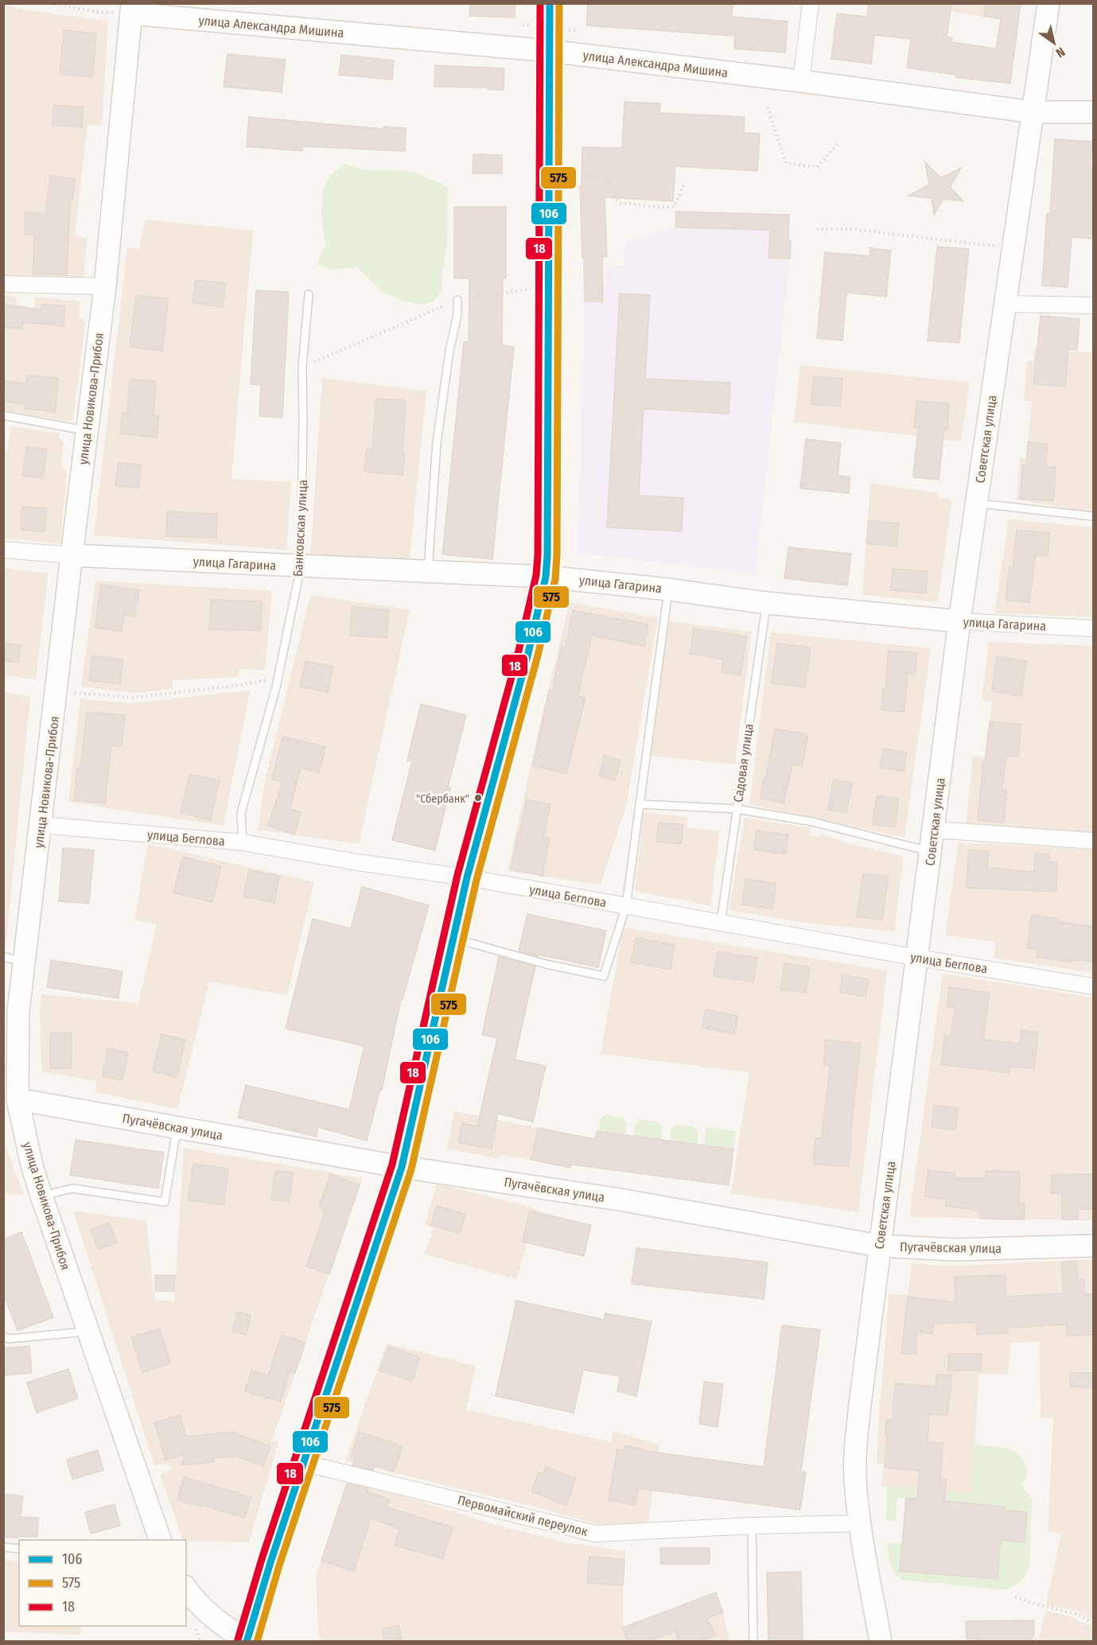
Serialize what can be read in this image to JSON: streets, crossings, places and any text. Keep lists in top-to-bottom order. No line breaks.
{"streets":{"street":["улица Александра Мишина","улица Новикова-Прибоя","Советская улица","улица Гагарина","улица Беглова","Пугачёвская улица","Первомайский переулок"],"lane":["Банковская улица","Садовая улица"]},"crossings":[["улица Александра Мишина","улица Новикова-Прибоя"],["улица Александра Мишина","Советская улица"],["улица Новикова-Прибоя","улица Гагарина"],["улица Новикова-Прибоя","улица Беглова"],["улица Новикова-Прибоя","Пугачёвская улица"],["Советская улица","улица Гагарина"],["Советская улица","улица Беглова"],["Советская улица","Пугачёвская улица"],["Советская улица","Первомайский переулок"],["Банковская улица","улица Гагарина"],["Банковская улица","улица Беглова"],["улица Гагарина","Садовая улица"],["Садовая улица","улица Беглова"]],"places":["\"Сбербанк\""],"lines":["transit line 106","transit line 575","transit line 18"],"legend":["106","575","18"],"north":"bottom right"}
